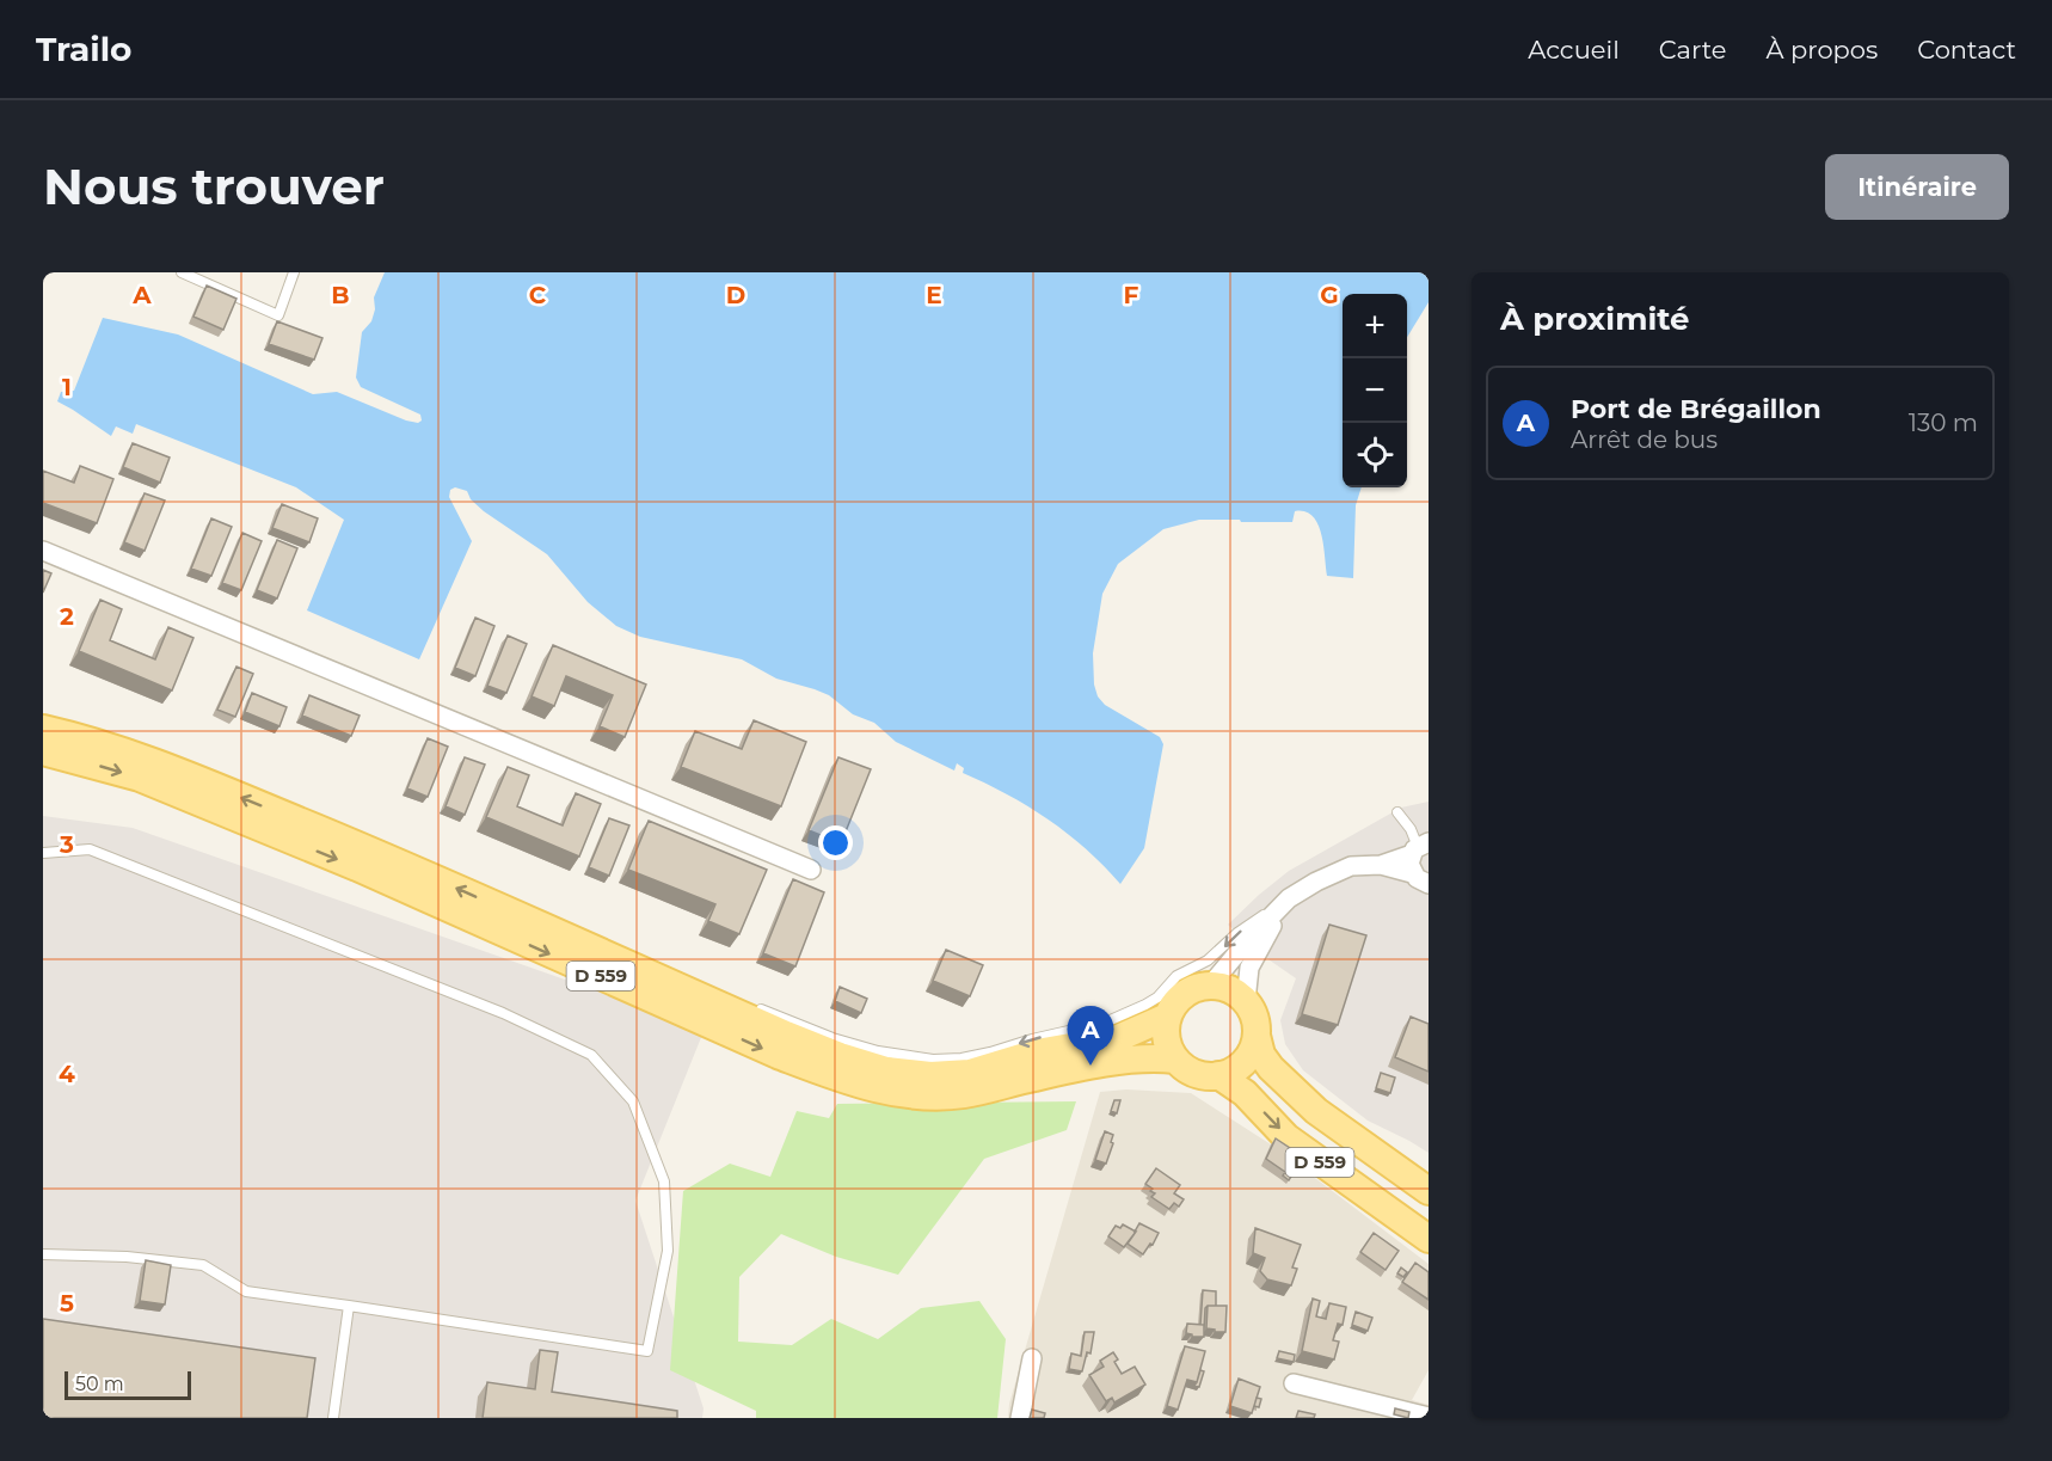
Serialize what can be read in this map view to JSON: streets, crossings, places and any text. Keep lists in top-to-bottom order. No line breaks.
{"streets":{"main road":["D 559"]},"scale_bar":"50 m","page":{"header":"Trailo","nav":["Accueil","Carte","À propos","Contact"],"buttons":"Itinéraire","title":"Nous trouver","heading":"À proximité","map_buttons":["+","−"],"list":[{"mark":"A","name":"Port de Brégaillon","note":"Arrêt de bus","value":"130 m"}],"pins":"A","scale":"50 m"},"grid":{"columns":["A","B","C","D","E","F","G"],"rows":["1","2","3","4","5"]}}
